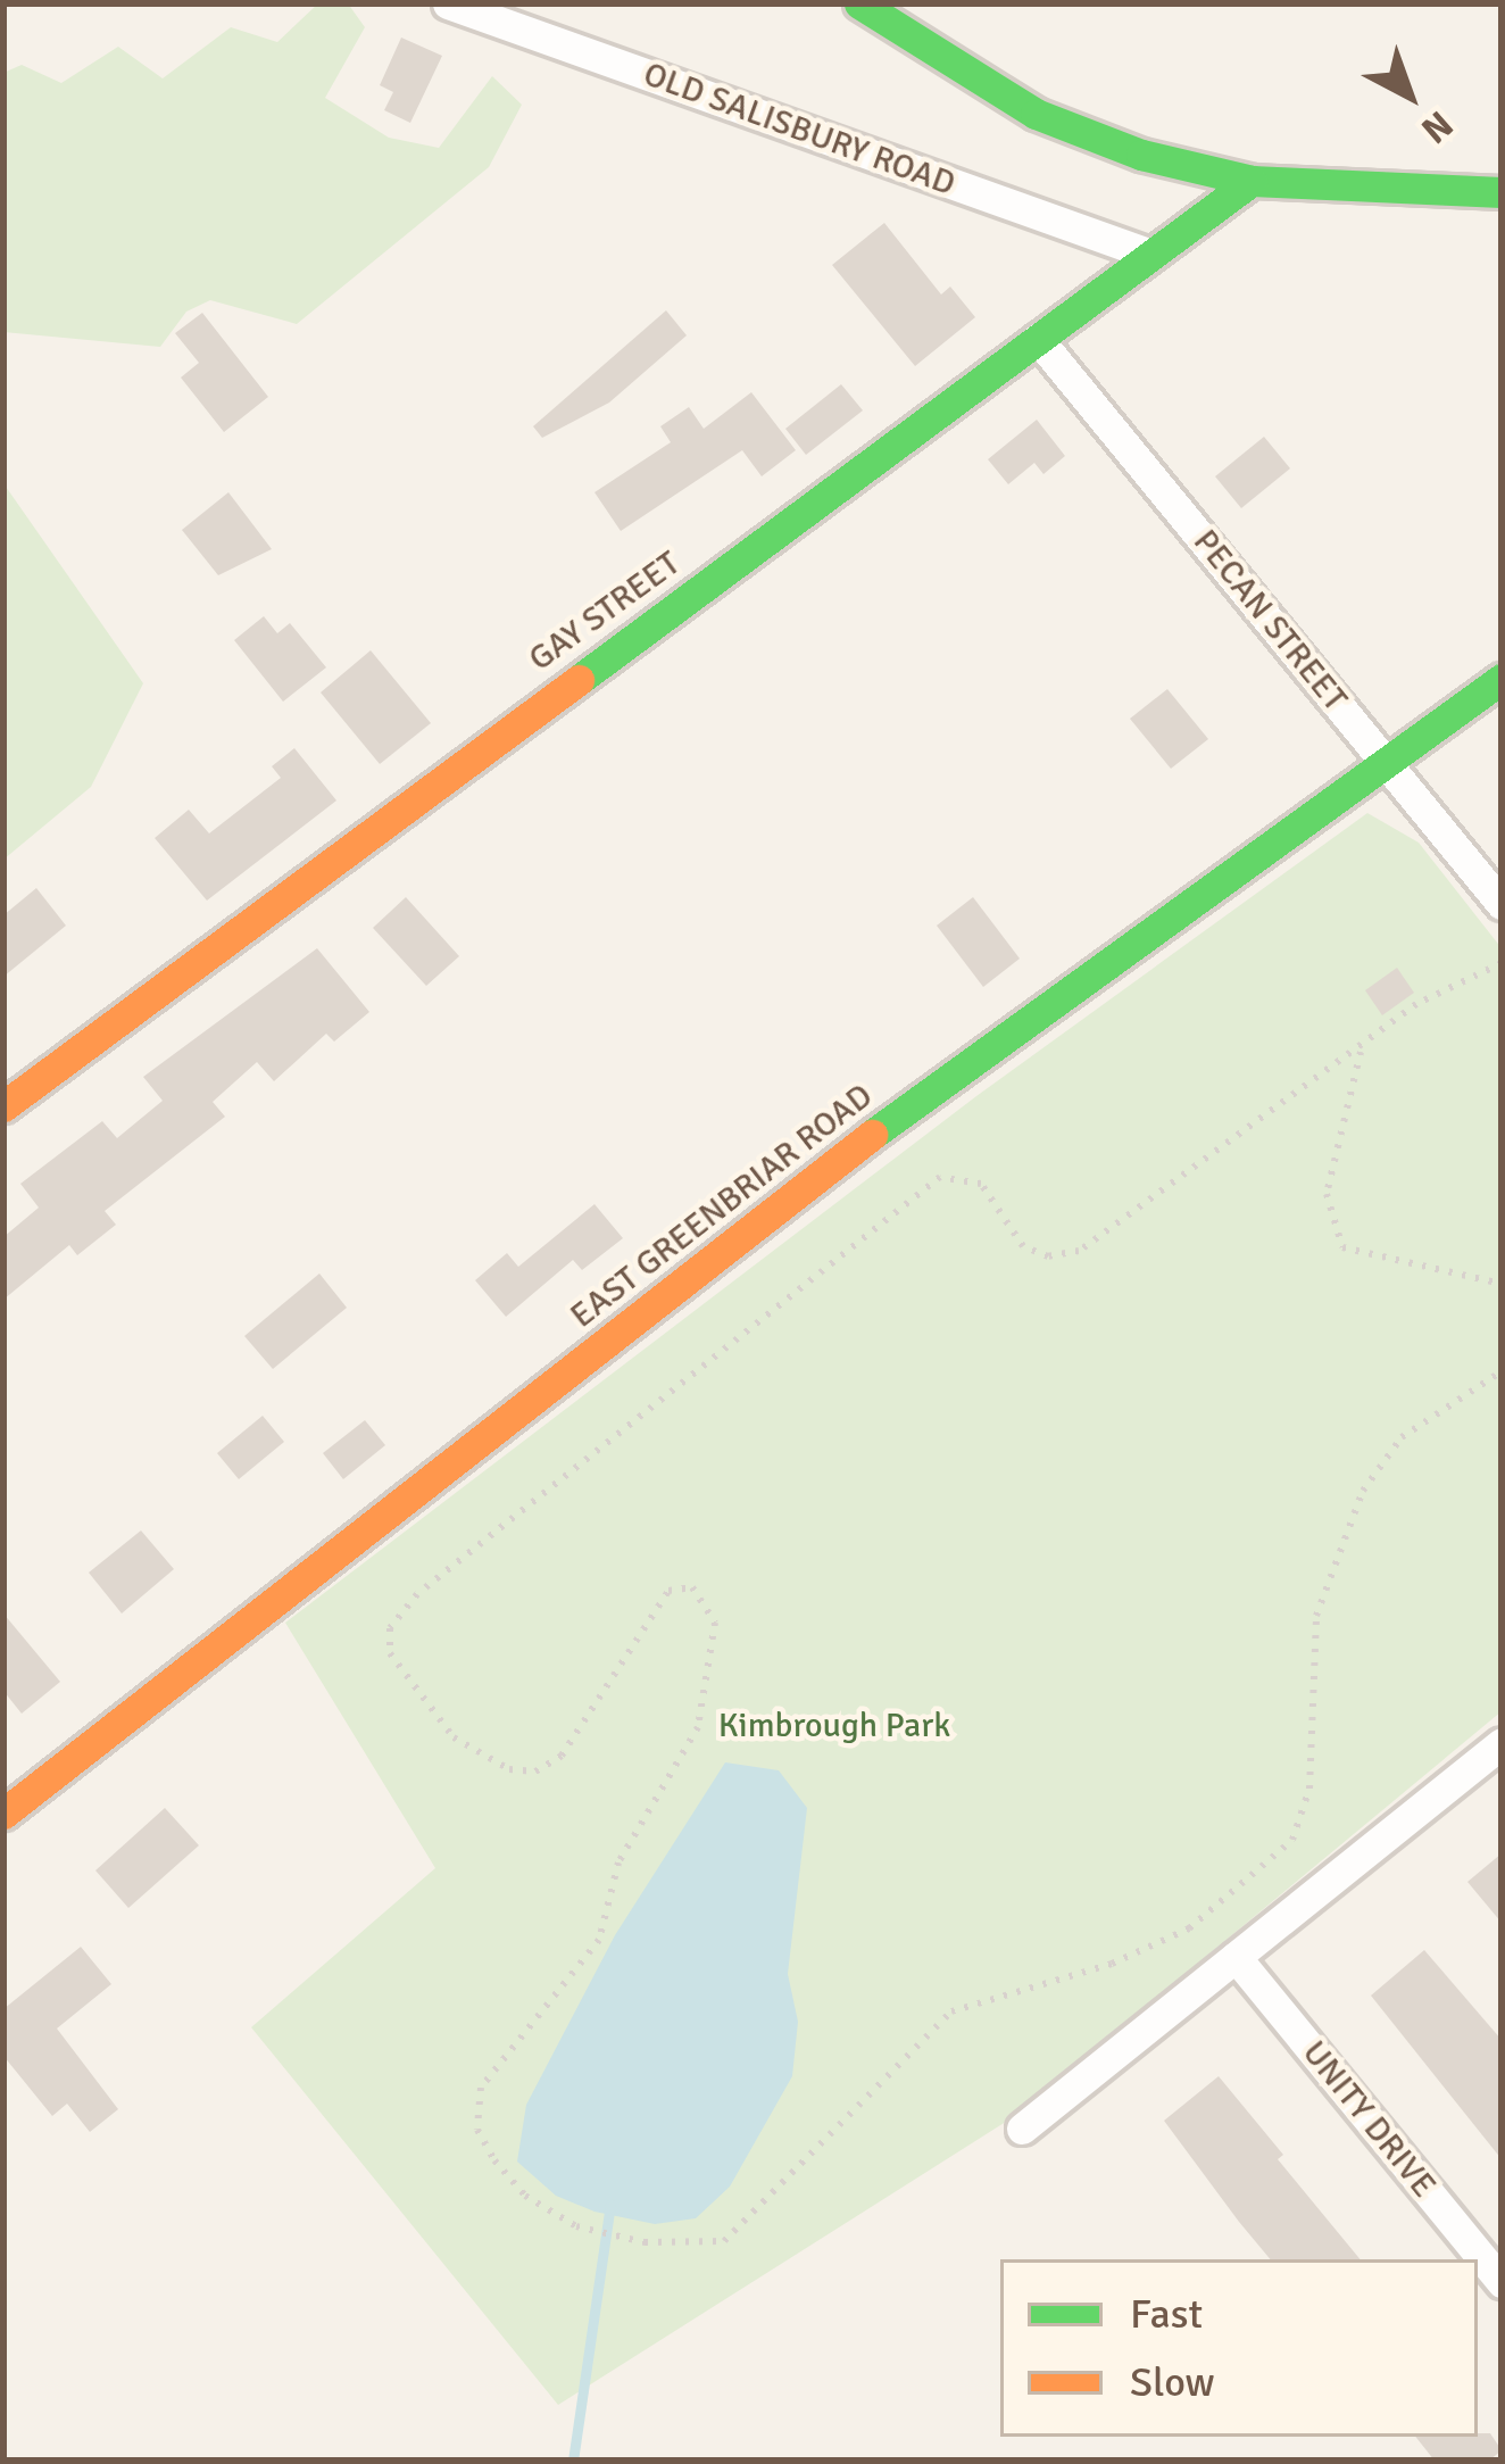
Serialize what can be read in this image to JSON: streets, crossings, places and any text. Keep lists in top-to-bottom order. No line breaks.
{"streets":{"street":["OLD SALISBURY ROAD","GAY STREET","PECAN STREET","EAST GREENBRIAR ROAD","UNITY DRIVE"]},"crossings":[["OLD SALISBURY ROAD","GAY STREET"],["GAY STREET","PECAN STREET"],["PECAN STREET","EAST GREENBRIAR ROAD"]],"parks":["Kimbrough Park"],"legend":["Fast","Slow"],"north":"bottom right"}
